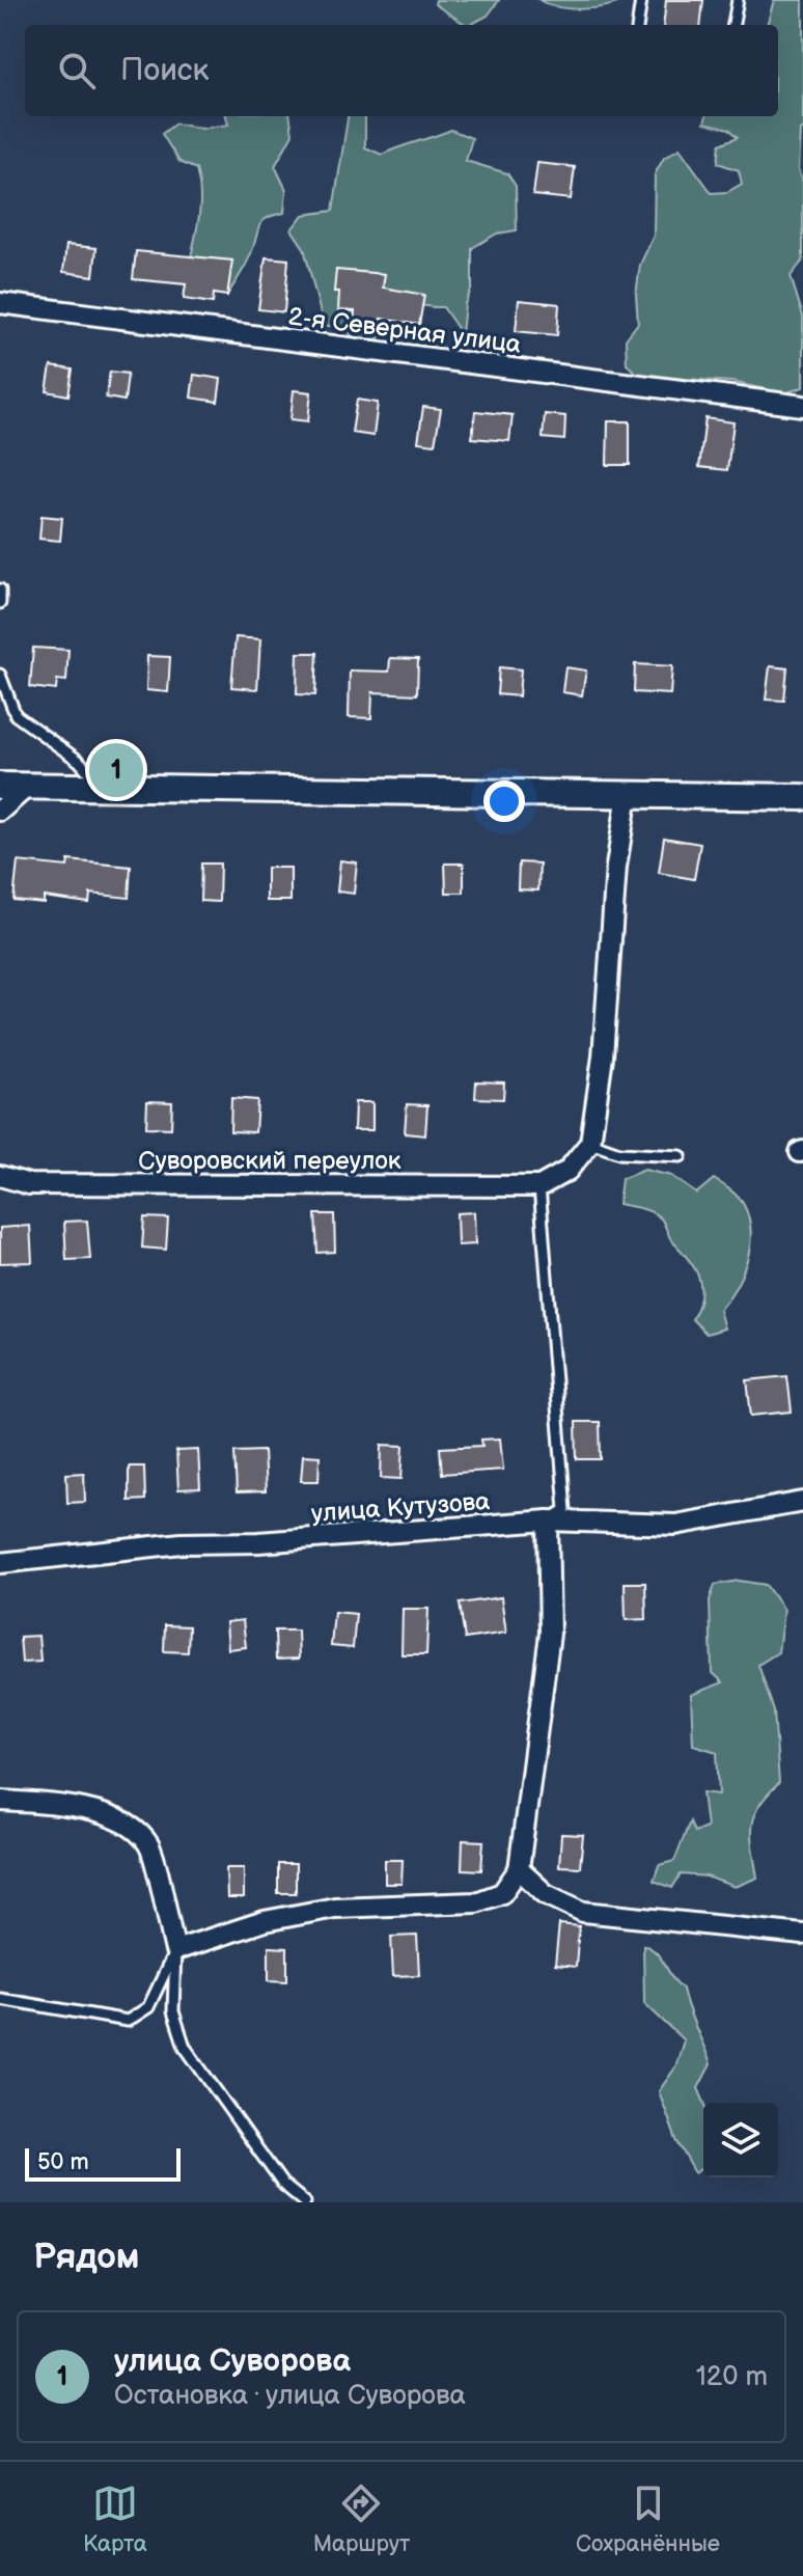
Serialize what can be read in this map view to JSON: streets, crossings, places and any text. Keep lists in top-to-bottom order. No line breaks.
{"streets":{"street":["2-я Северная улица","Суворовский переулок","улица Кутузова"]},"scale_bar":"50 m","page":{"search":"Поиск","pins":"1","scale":"50 m","heading":"Рядом","list":[{"mark":"1","name":"улица Суворова","note":"Остановка · улица Суворова","value":"120 m"}],"nav":["Карта","Маршрут","Сохранённые"]}}
